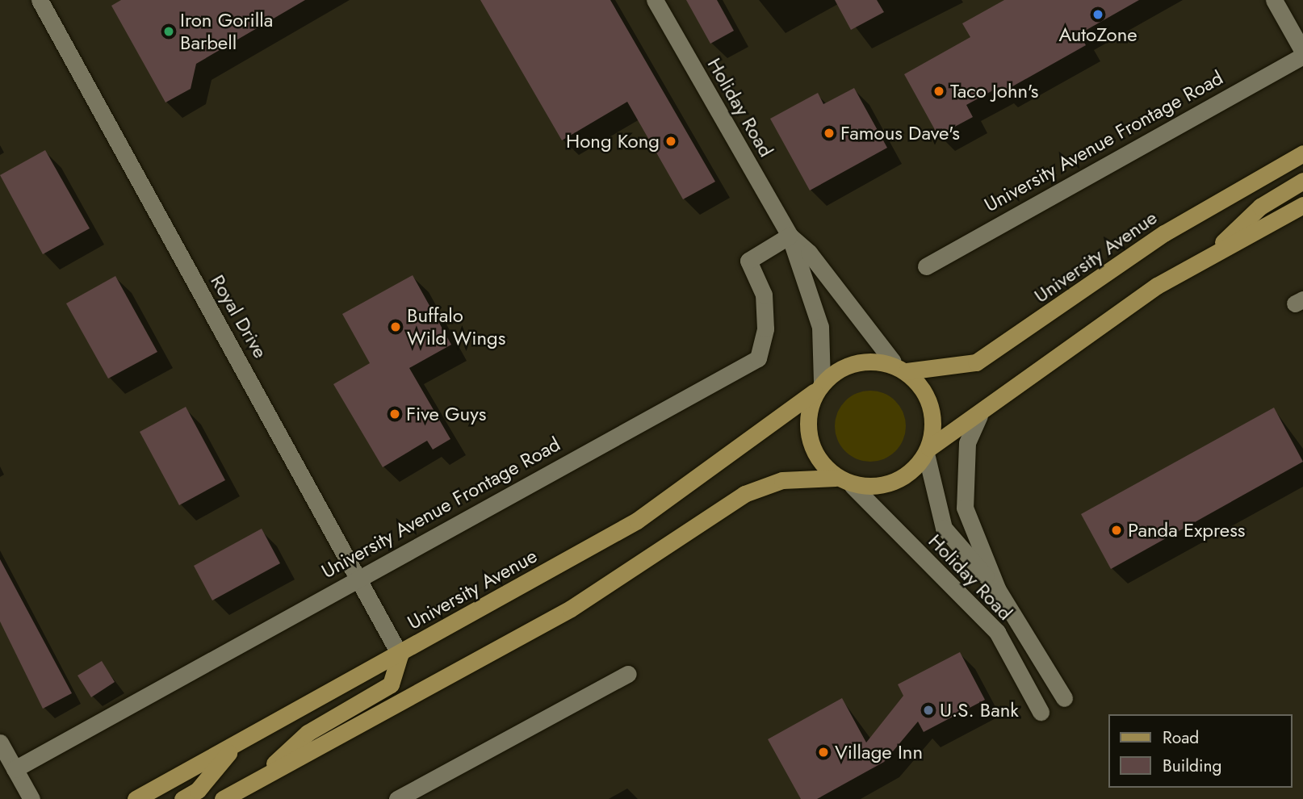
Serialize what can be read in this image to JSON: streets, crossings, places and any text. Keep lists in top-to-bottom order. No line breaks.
{"streets":{"main road":["University Avenue"],"street":["Holiday Road","University Avenue Frontage Road","Royal Drive"]},"crossings":[["Holiday Road","University Avenue Frontage Road"],["Holiday Road","University Avenue"],["University Avenue Frontage Road","Royal Drive"],["University Avenue","Royal Drive"]],"places":["AutoZone","Iron Gorilla Barbell","Taco John's","Famous Dave's","Hong Kong","Buffalo Wild Wings","Five Guys","Panda Express","U.S. Bank","Village Inn"],"legend":["Road","Building"]}
